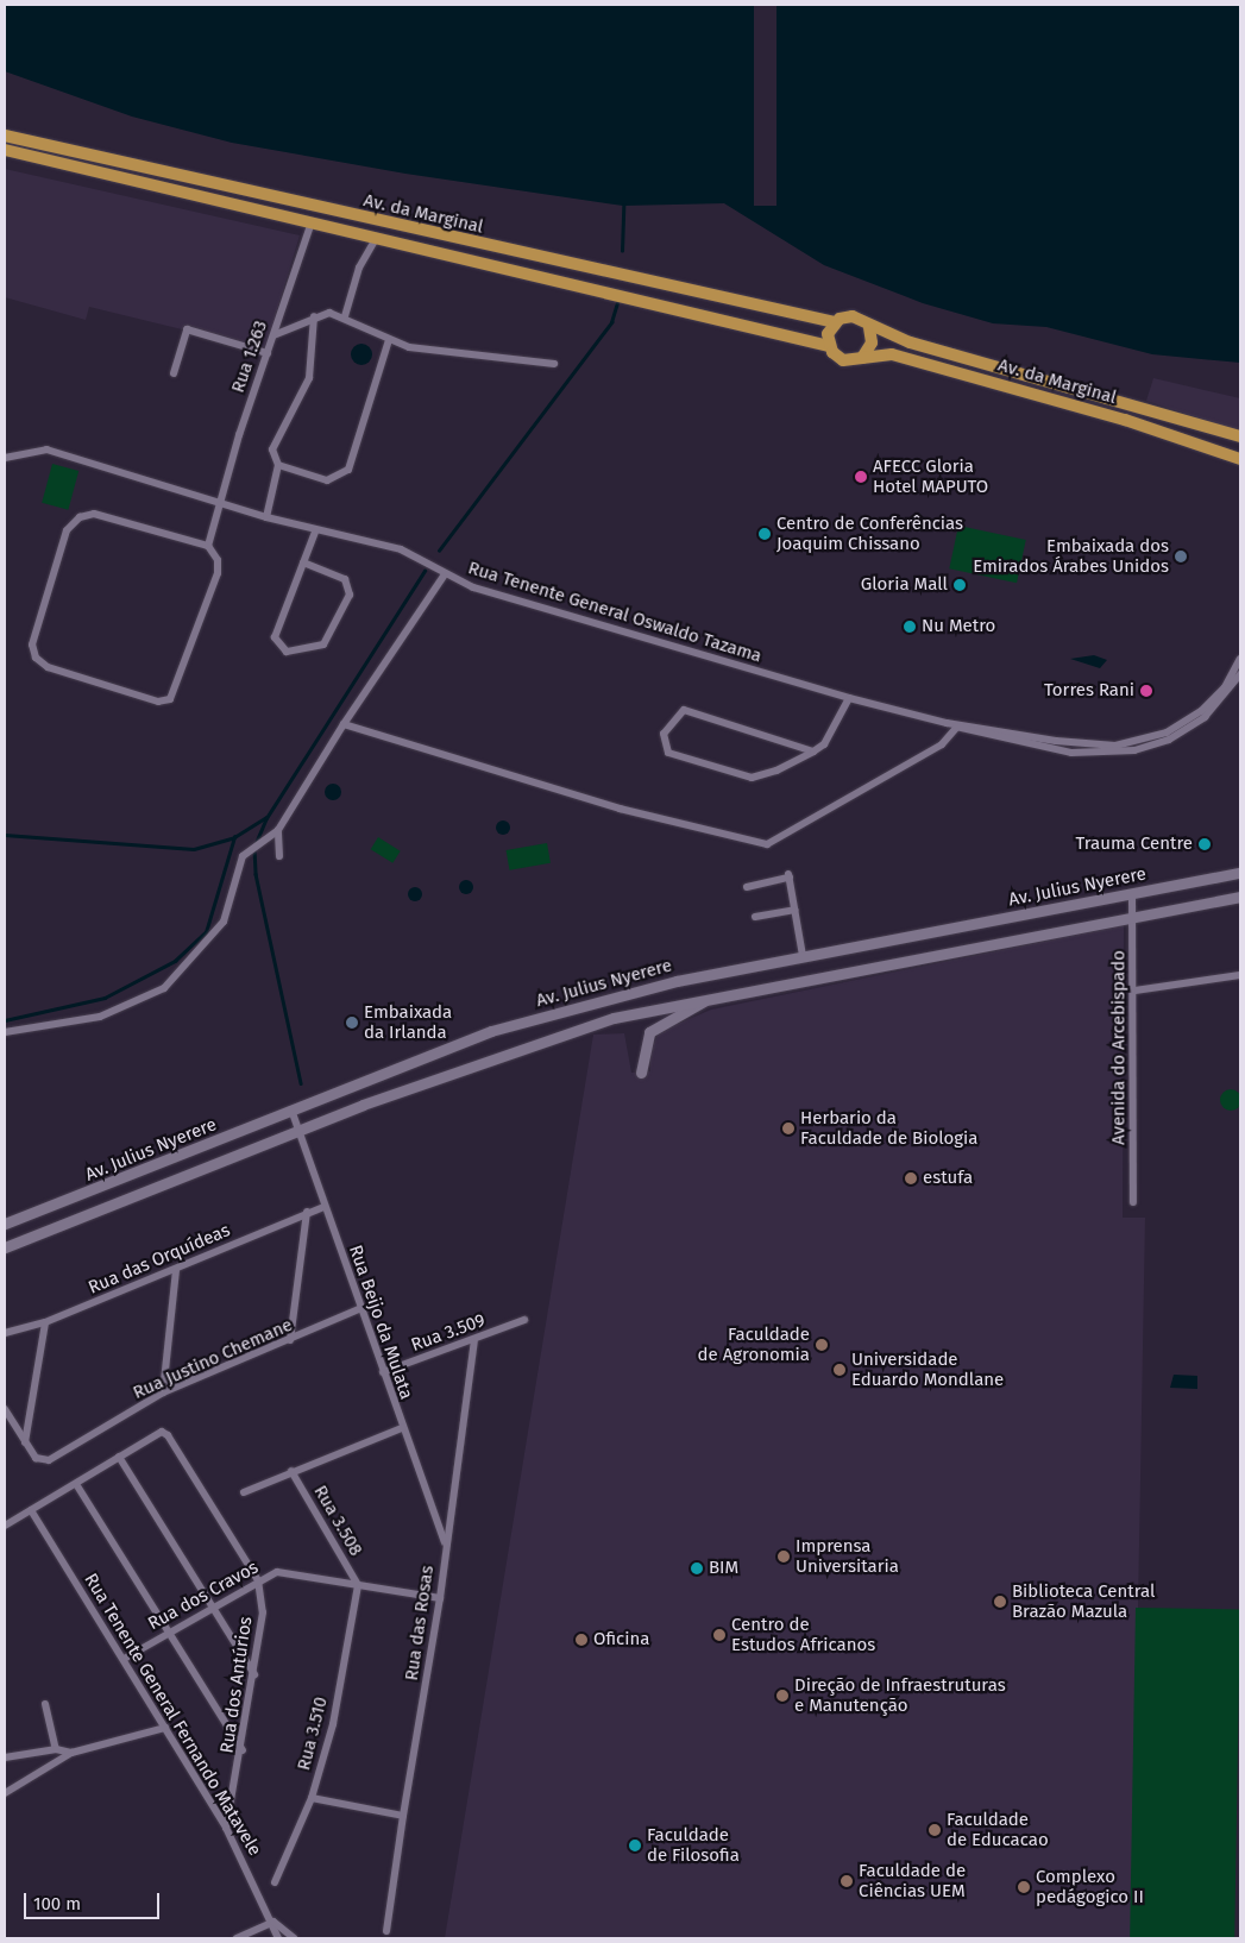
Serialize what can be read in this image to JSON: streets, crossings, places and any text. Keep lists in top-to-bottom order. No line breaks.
{"streets":{"main road":["Av. da Marginal","Av. Julius Nyerere"],"street":["Rua 1.263","Rua Tenente General Oswaldo Tazama","Avenida do Arcebispado","Rua das Orquídeas","Rua Beijo da Mulata","Rua 3.509","Rua Justino Chemane","Rua 3.508","Rua dos Cravos","Rua das Rosas","Rua dos Antúrios","Rua Tenente General Fernando Matavele","Rua 3.510"]},"crossings":[["Av. da Marginal","Rua 1.263"],["Rua 1.263","Rua Tenente General Oswaldo Tazama"],["Av. Julius Nyerere","Avenida do Arcebispado"],["Av. Julius Nyerere","Rua Beijo da Mulata"],["Rua das Orquídeas","Rua Beijo da Mulata"],["Rua Beijo da Mulata","Rua 3.509"],["Rua Beijo da Mulata","Rua Justino Chemane"],["Rua Beijo da Mulata","Rua das Rosas"],["Rua 3.509","Rua das Rosas"],["Rua 3.508","Rua dos Cravos"],["Rua 3.508","Rua 3.510"],["Rua dos Cravos","Rua das Rosas"],["Rua dos Cravos","Rua dos Antúrios"],["Rua dos Cravos","Rua Tenente General Fernando Matavele"],["Rua dos Cravos","Rua 3.510"],["Rua dos Antúrios","Rua Tenente General Fernando Matavele"]],"places":["AFECC Gloria Hotel MAPUTO","Centro de Conferências Joaquim Chissano","Embaixada dos Emirados Árabes Unidos","Gloria Mall","Nu Metro","Torres Rani","Trauma Centre","Embaixada da Irlanda","Herbario da Faculdade de Biologia","estufa","Faculdade de Agronomia","Universidade Eduardo Mondlane","Imprensa Universitaria","BIM","Biblioteca Central Brazão Mazula","Centro de Estudos Africanos","Oficina","Direção de Infraestruturas e Manutenção","Faculdade de Educacao","Faculdade de Filosofia","Faculdade de Ciências UEM","Complexo pedágogico II"],"scale_bar":"100 m"}
